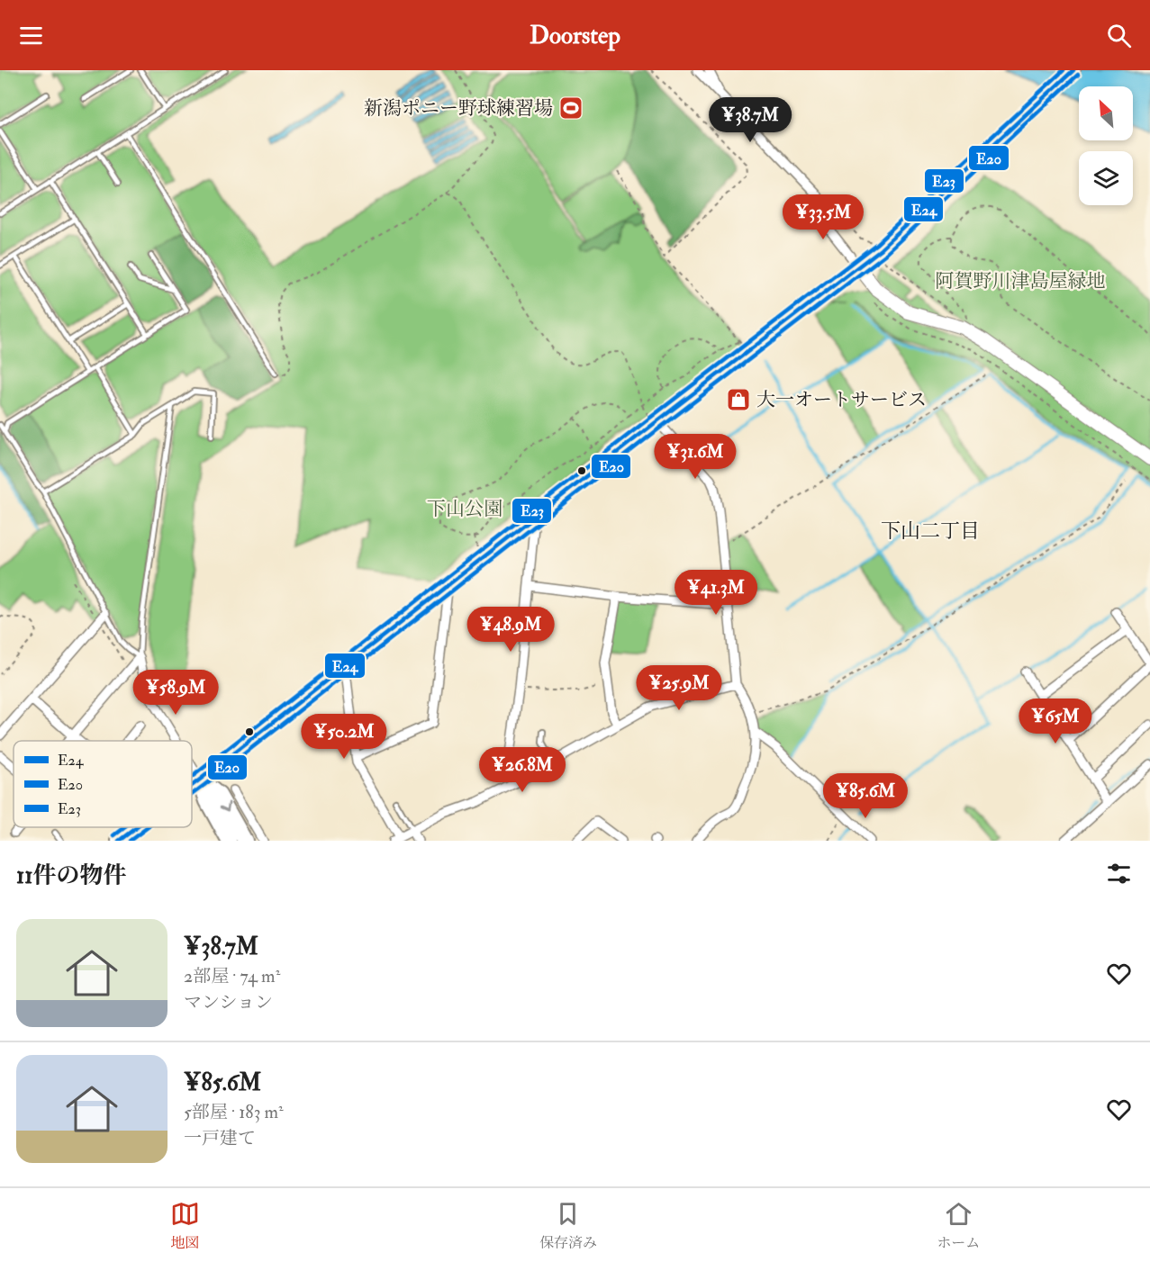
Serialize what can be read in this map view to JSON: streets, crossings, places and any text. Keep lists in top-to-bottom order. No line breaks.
{"districts":["下山二丁目"],"parks":["阿賀野川津島屋緑地","下山公園"],"places":{"sports":["新潟ポニー野球練習場"],"shop":["大一オートサービス"]},"lines":["transit line E24","transit line E23","transit line E20"],"legend":["E24","E20","E23"],"north":"top left","page":{"header":"Doorstep","price":["¥38.7M","¥33.5M","¥31.6M","¥41.3M","¥48.9M","¥25.9M","¥58.9M","¥65M","¥50.2M","¥26.8M","¥85.6M"],"heading":"11件の物件","list":[{"name":"¥38.7M","note":"2部屋 · 74 m² · マンション"},{"name":"¥85.6M","note":"5部屋 · 183 m² · 一戸建て"}],"tabs":["地図","保存済み","ホーム"]}}
